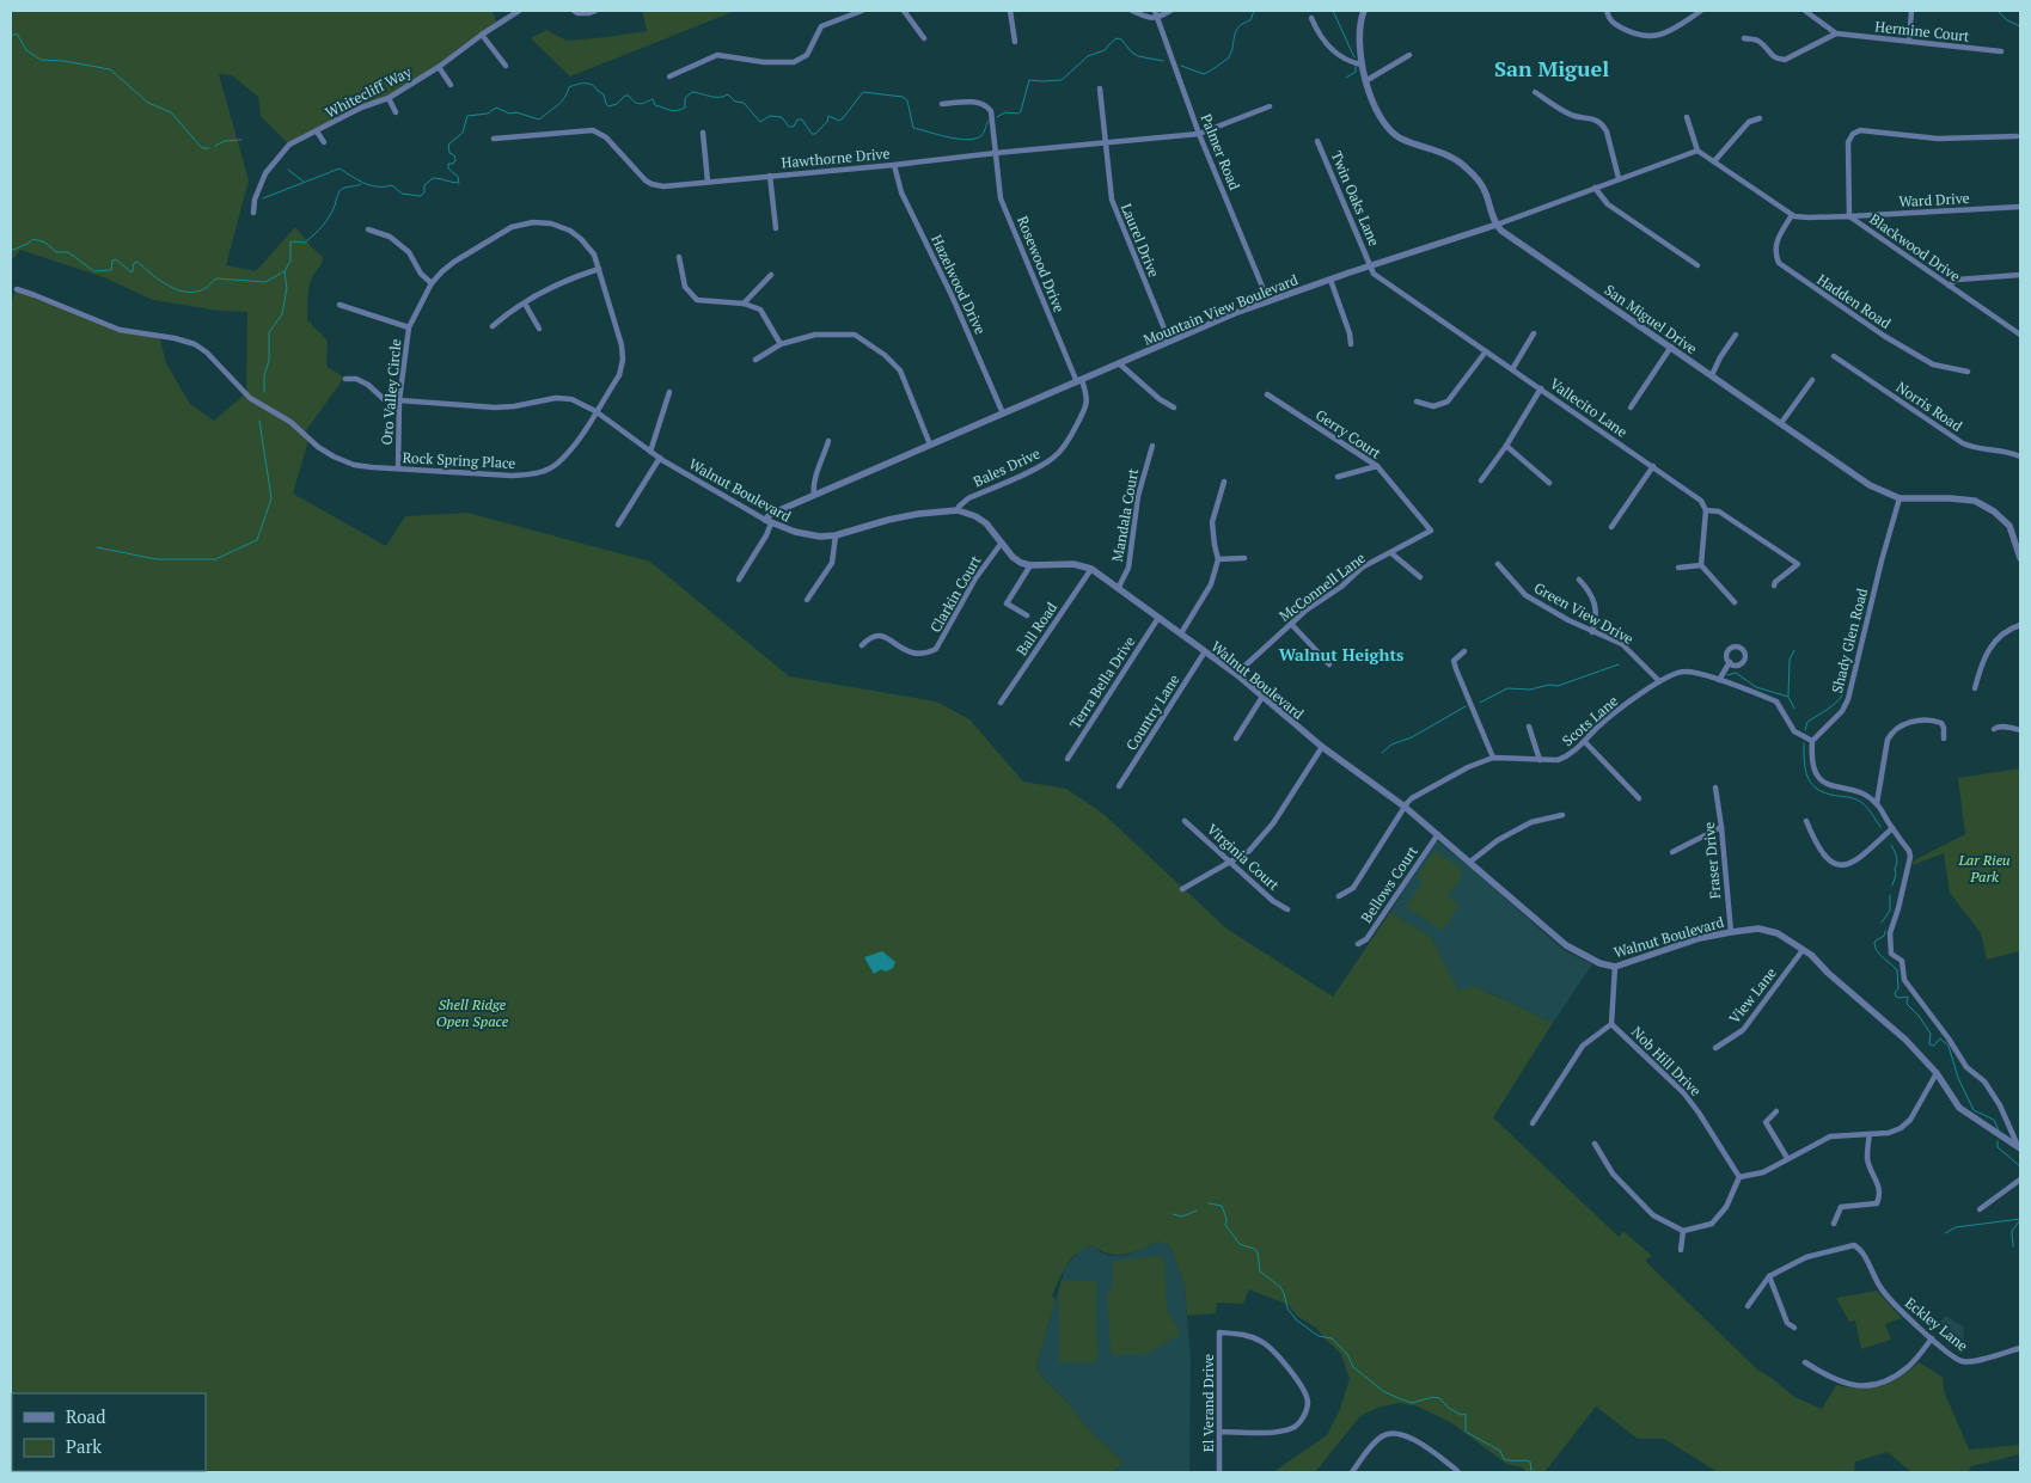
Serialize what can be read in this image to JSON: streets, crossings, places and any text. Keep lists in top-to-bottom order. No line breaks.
{"streets":{"street":["Hermine Court","Whitecliff Way","Palmer Road","Hawthorne Drive","Twin Oaks Lane","Ward Drive","Laurel Drive","Blackwood Drive","Rosewood Drive","Hazelwood Drive","Hadden Road","Mountain View Boulevard","San Miguel Drive","Oro Valley Circle","Norris Road","Vallecito Lane","Gerry Court","Rock Spring Place","Bales Drive","Walnut Boulevard","Mandala Court","McConnell Lane","Clarkin Court","Green View Drive","Ball Road","Shady Glen Road","Terra Bella Drive","Country Lane","Scots Lane","Virginia Court","Fraser Drive","Bellows Court","View Lane","Nob Hill Drive","Eckley Lane","El Verand Drive"]},"crossings":[["Palmer Road","Hawthorne Drive"],["Palmer Road","Mountain View Boulevard"],["Hawthorne Drive","Laurel Drive"],["Hawthorne Drive","Rosewood Drive"],["Hawthorne Drive","Hazelwood Drive"],["Twin Oaks Lane","Mountain View Boulevard"],["Twin Oaks Lane","Vallecito Lane"],["Ward Drive","Blackwood Drive"],["Laurel Drive","Mountain View Boulevard"],["Blackwood Drive","Hadden Road"],["Rosewood Drive","Mountain View Boulevard"],["Rosewood Drive","Bales Drive"],["Hazelwood Drive","Mountain View Boulevard"],["Mountain View Boulevard","San Miguel Drive"],["Mountain View Boulevard","Vallecito Lane"],["Mountain View Boulevard","Bales Drive"],["Mountain View Boulevard","Walnut Boulevard"],["San Miguel Drive","Shady Glen Road"],["Oro Valley Circle","Rock Spring Place"],["Oro Valley Circle","Walnut Boulevard"],["Gerry Court","McConnell Lane"],["Bales Drive","Walnut Boulevard"],["Walnut Boulevard","Mandala Court"],["Walnut Boulevard","McConnell Lane"],["Walnut Boulevard","Clarkin Court"],["Walnut Boulevard","Ball Road"],["Walnut Boulevard","Terra Bella Drive"],["Walnut Boulevard","Country Lane"],["Walnut Boulevard","Scots Lane"],["Walnut Boulevard","Fraser Drive"],["Walnut Boulevard","Bellows Court"],["Walnut Boulevard","View Lane"],["Walnut Boulevard","Nob Hill Drive"],["Green View Drive","Scots Lane"],["Shady Glen Road","Scots Lane"]],"districts":["San Miguel","Walnut Heights"],"parks":["Lar Rieu Park","Shell Ridge Open Space"],"legend":["Road","Park"]}
